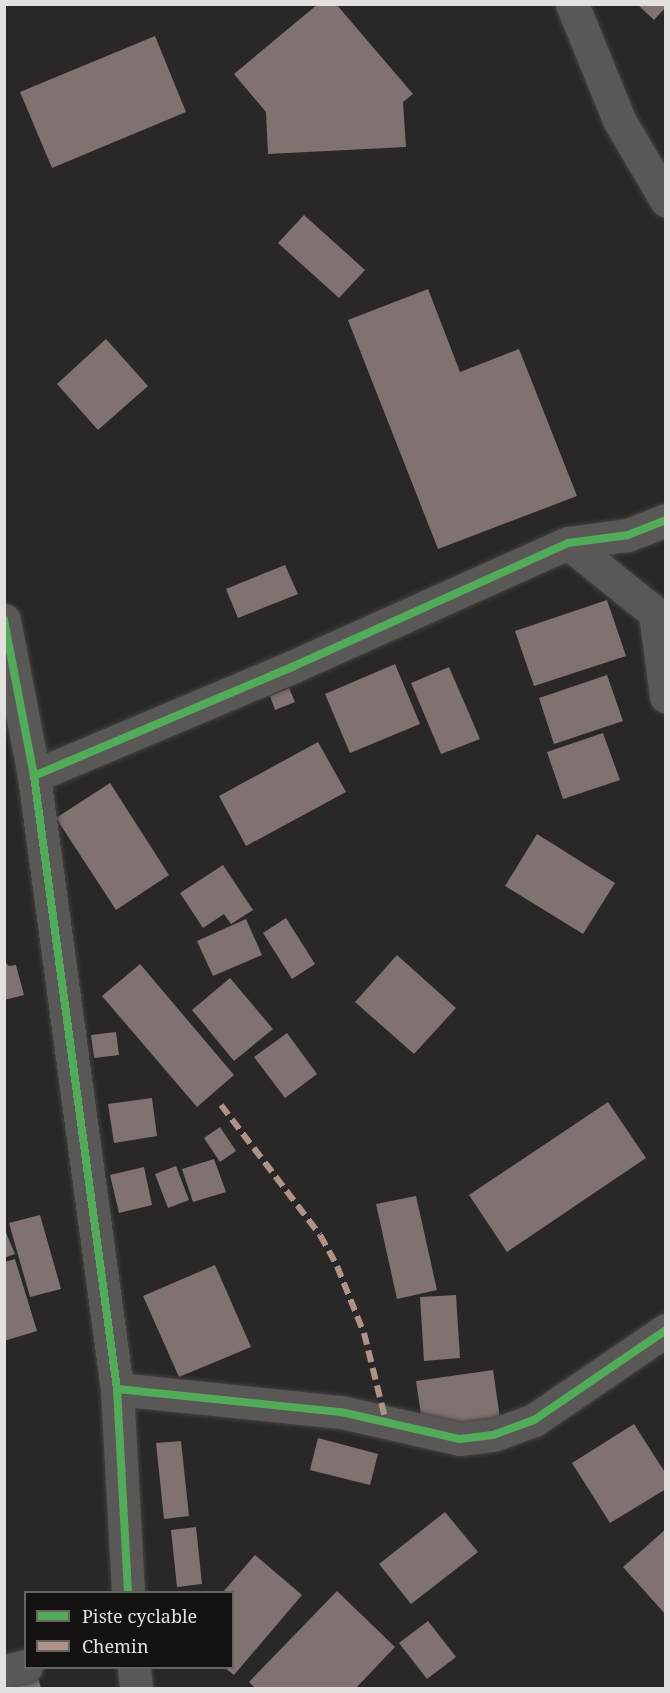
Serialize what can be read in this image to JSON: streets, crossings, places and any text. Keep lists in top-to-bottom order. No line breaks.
{"legend":["Piste cyclable","Chemin"]}
